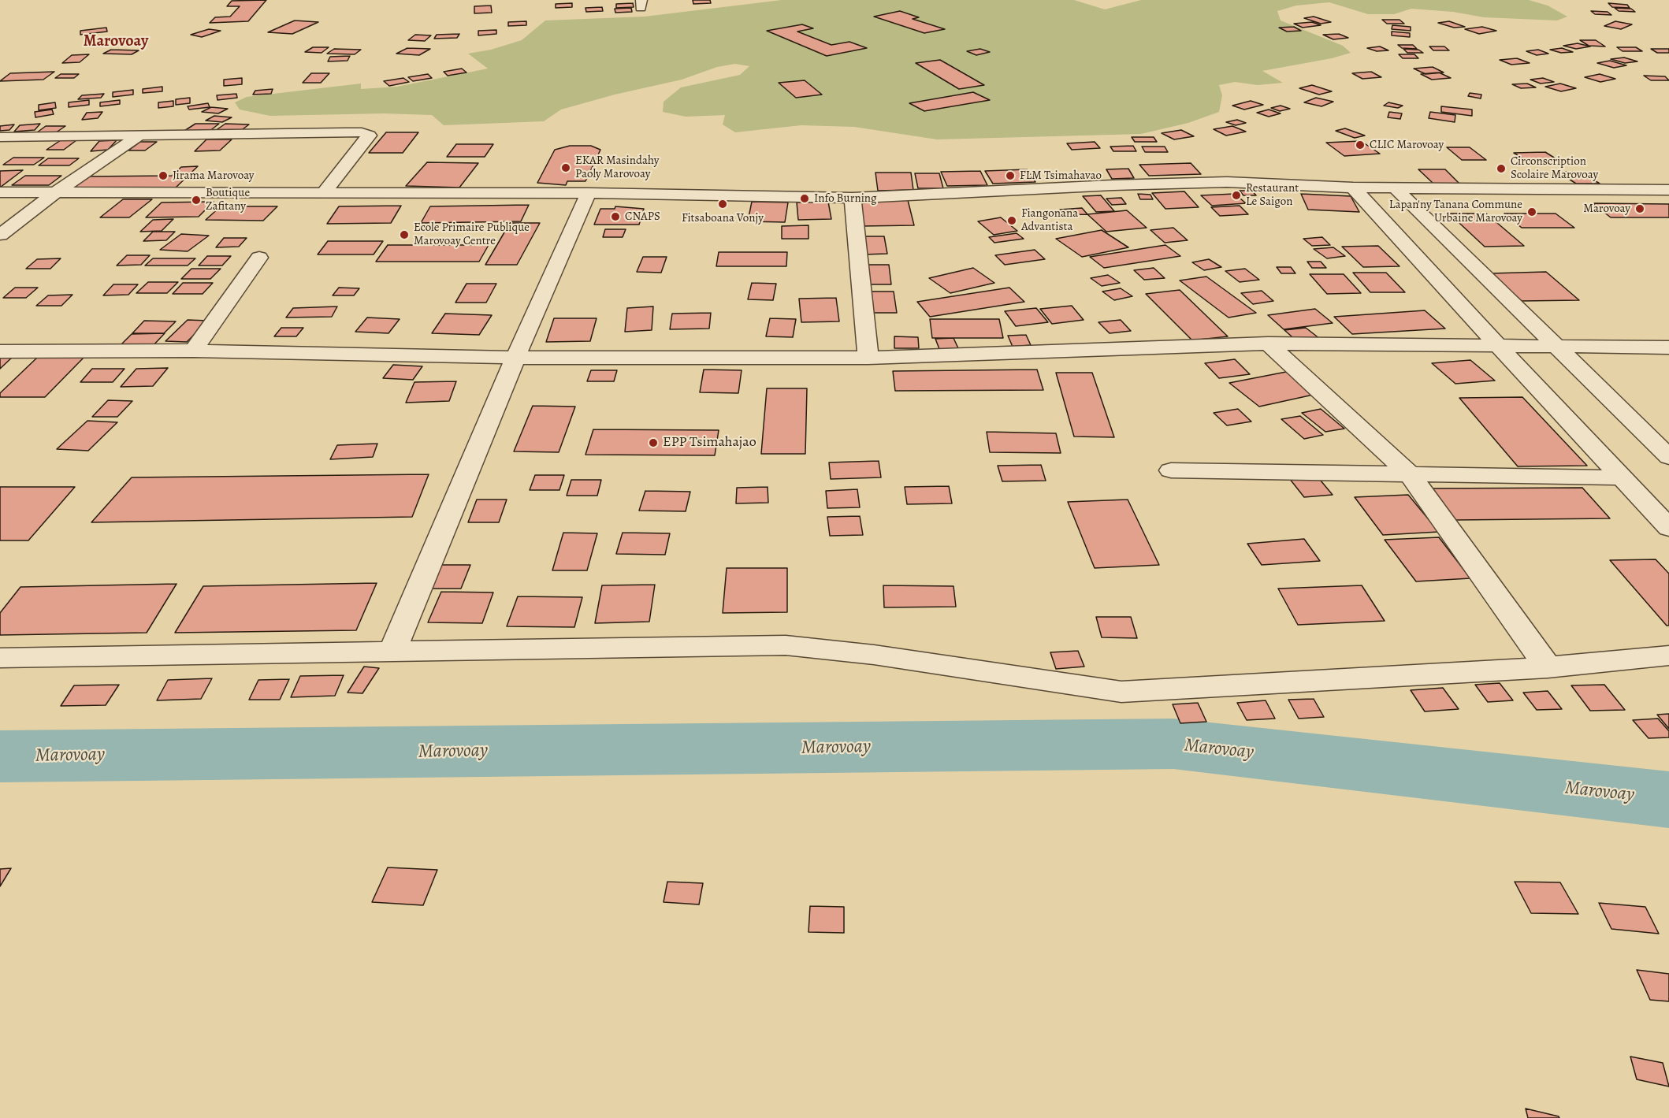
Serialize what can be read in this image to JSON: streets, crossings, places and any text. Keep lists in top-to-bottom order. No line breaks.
{"districts":["Marovoay"],"water":["Marovoay"],"places":["CLIC Marovoay","EKAR Masindahy Paoly Marovoay","Circonscription Scolaire Marovoay","Jirama Marovoay","FLM Tsimahavao","Restaurant Le Saigon","Info Burning","Boutique Zafitany","Fitsaboana Vonjy","Marovoay","Lapan'ny Tanana Commune Urbaine Marovoay","CNAPS","Fiangonana Advantista","Ecole Primaire Publique Marovoay Centre","EPP Tsimahajao"]}
